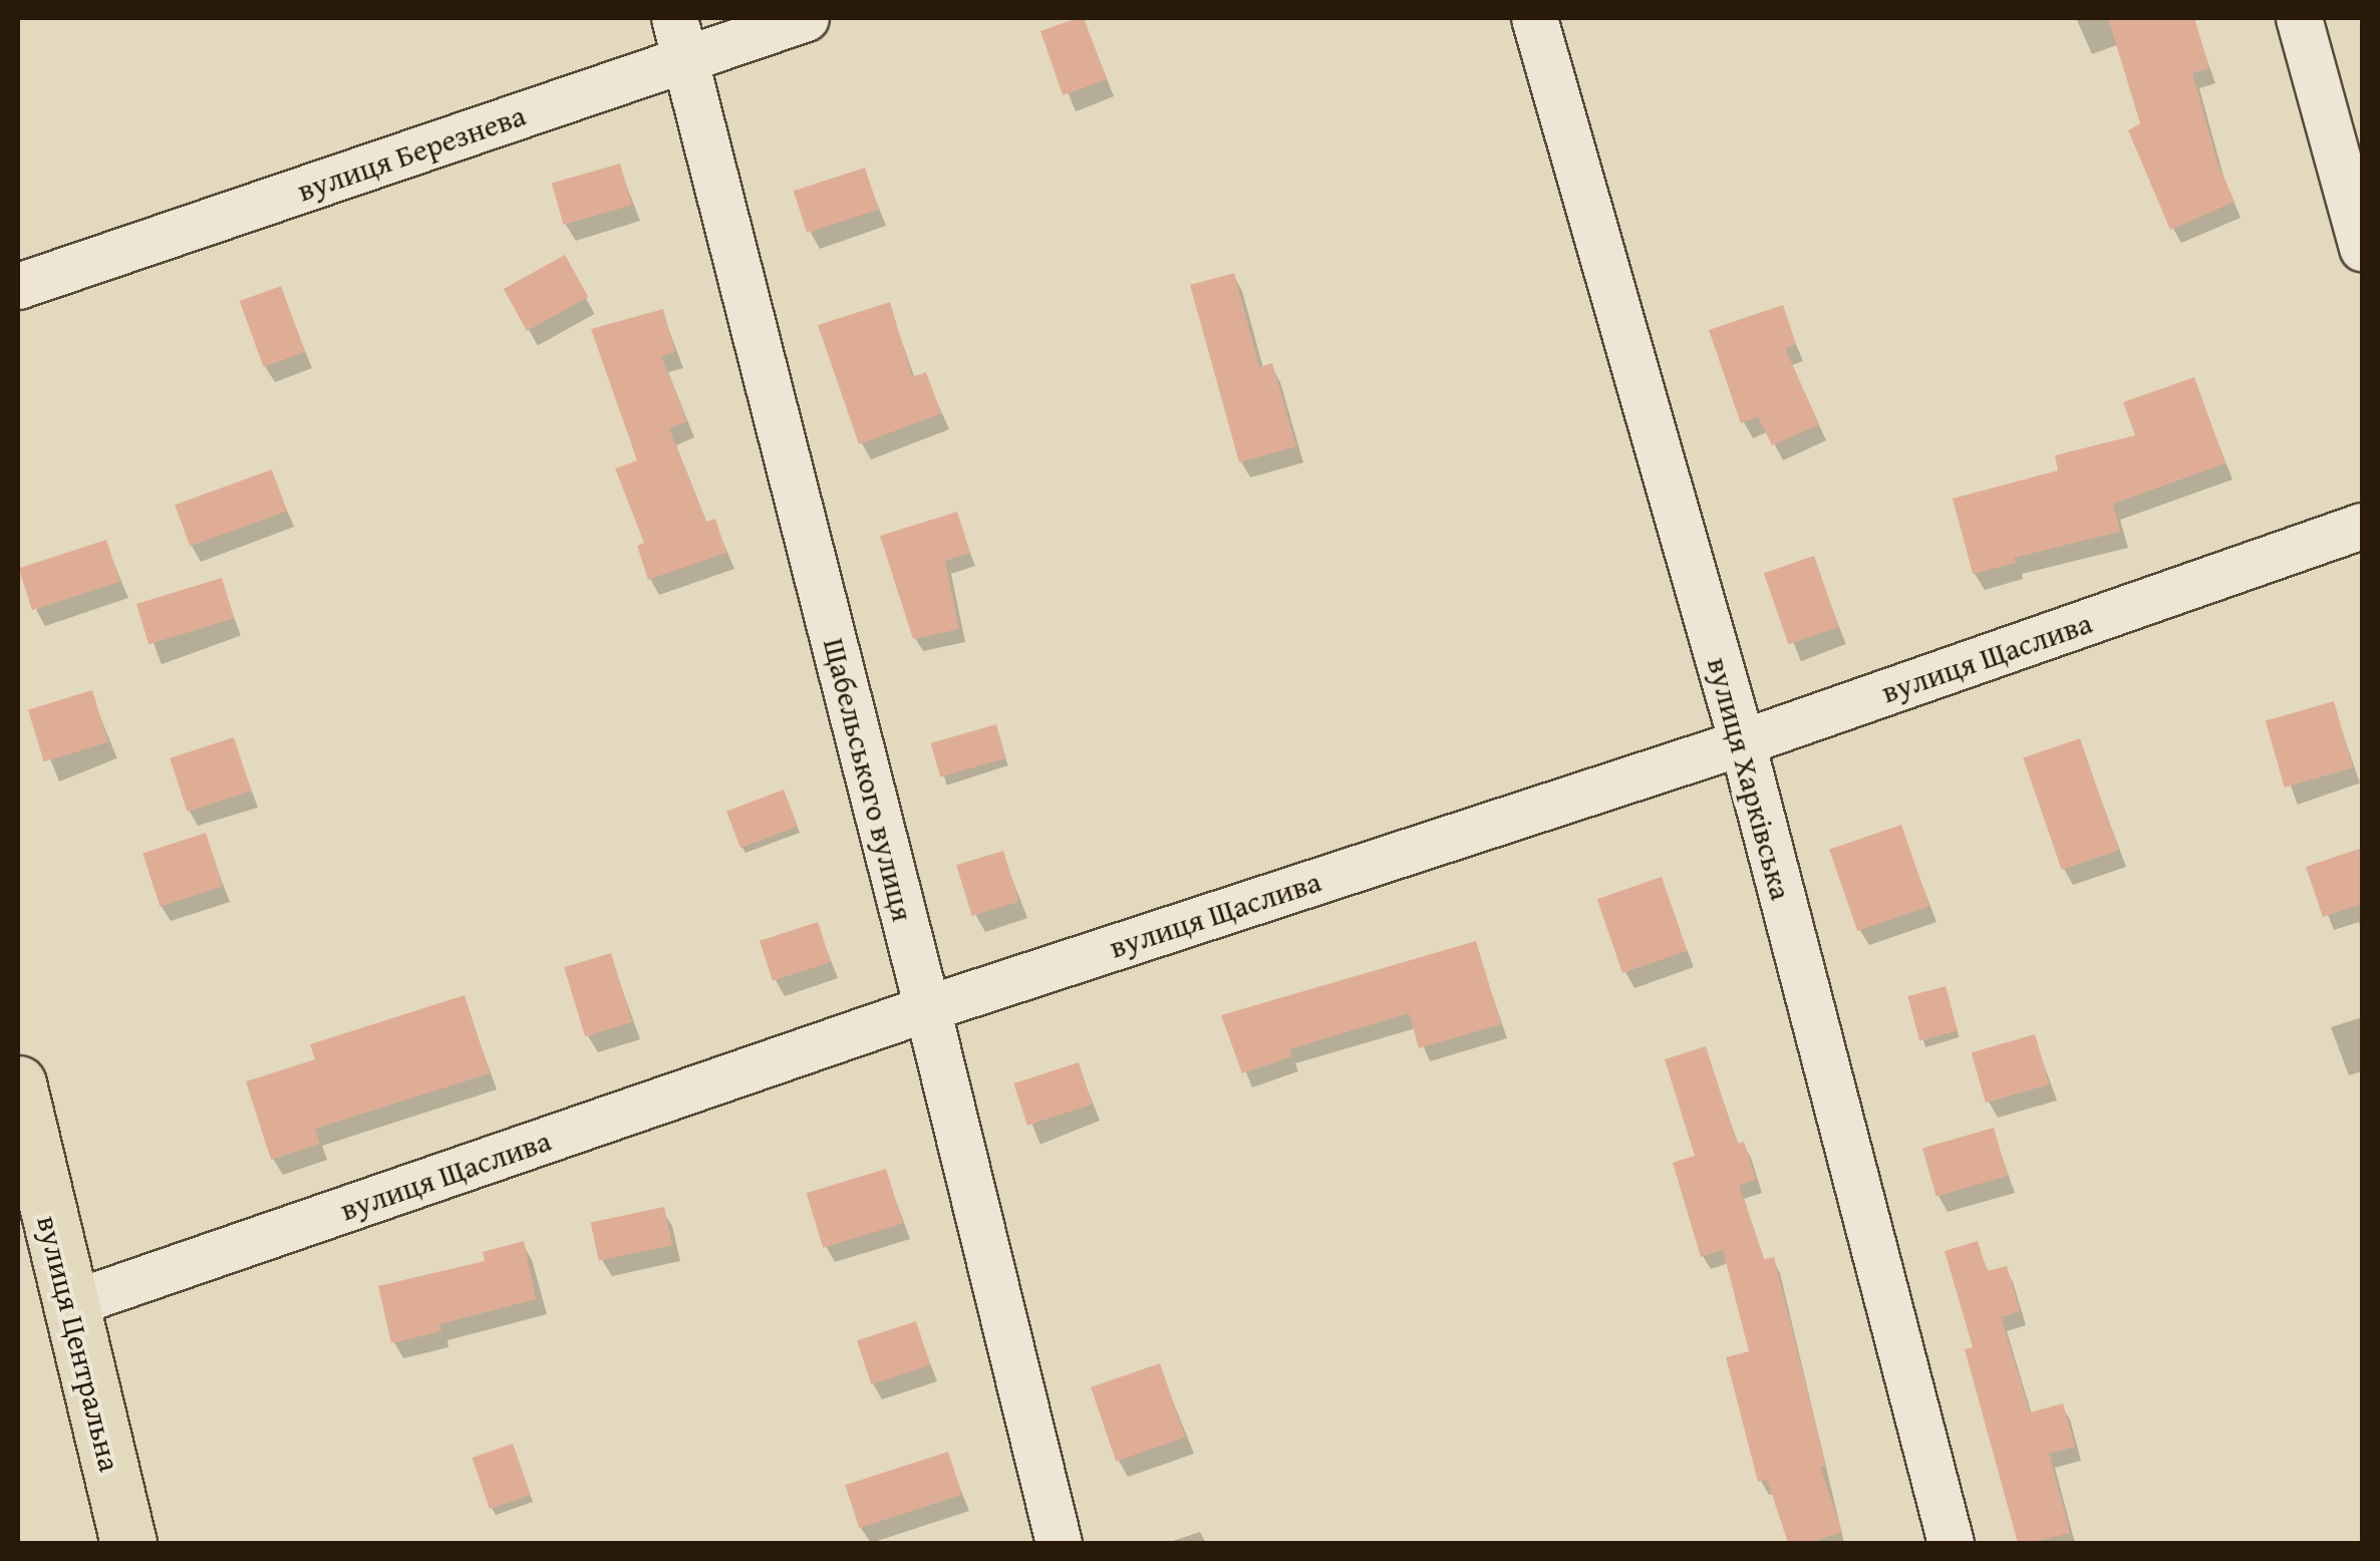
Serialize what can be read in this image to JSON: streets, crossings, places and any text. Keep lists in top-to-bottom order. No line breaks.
{"streets":{"main road":["вулиця Центральна"],"street":["вулиця Березнева","вулиця Щаслива","вулиця Харківська","Щабельського вулиця"]},"crossings":[["вулиця Березнева","Щабельського вулиця"],["вулиця Щаслива","вулиця Харківська"],["вулиця Щаслива","Щабельського вулиця"],["вулиця Щаслива","вулиця Центральна"]]}
